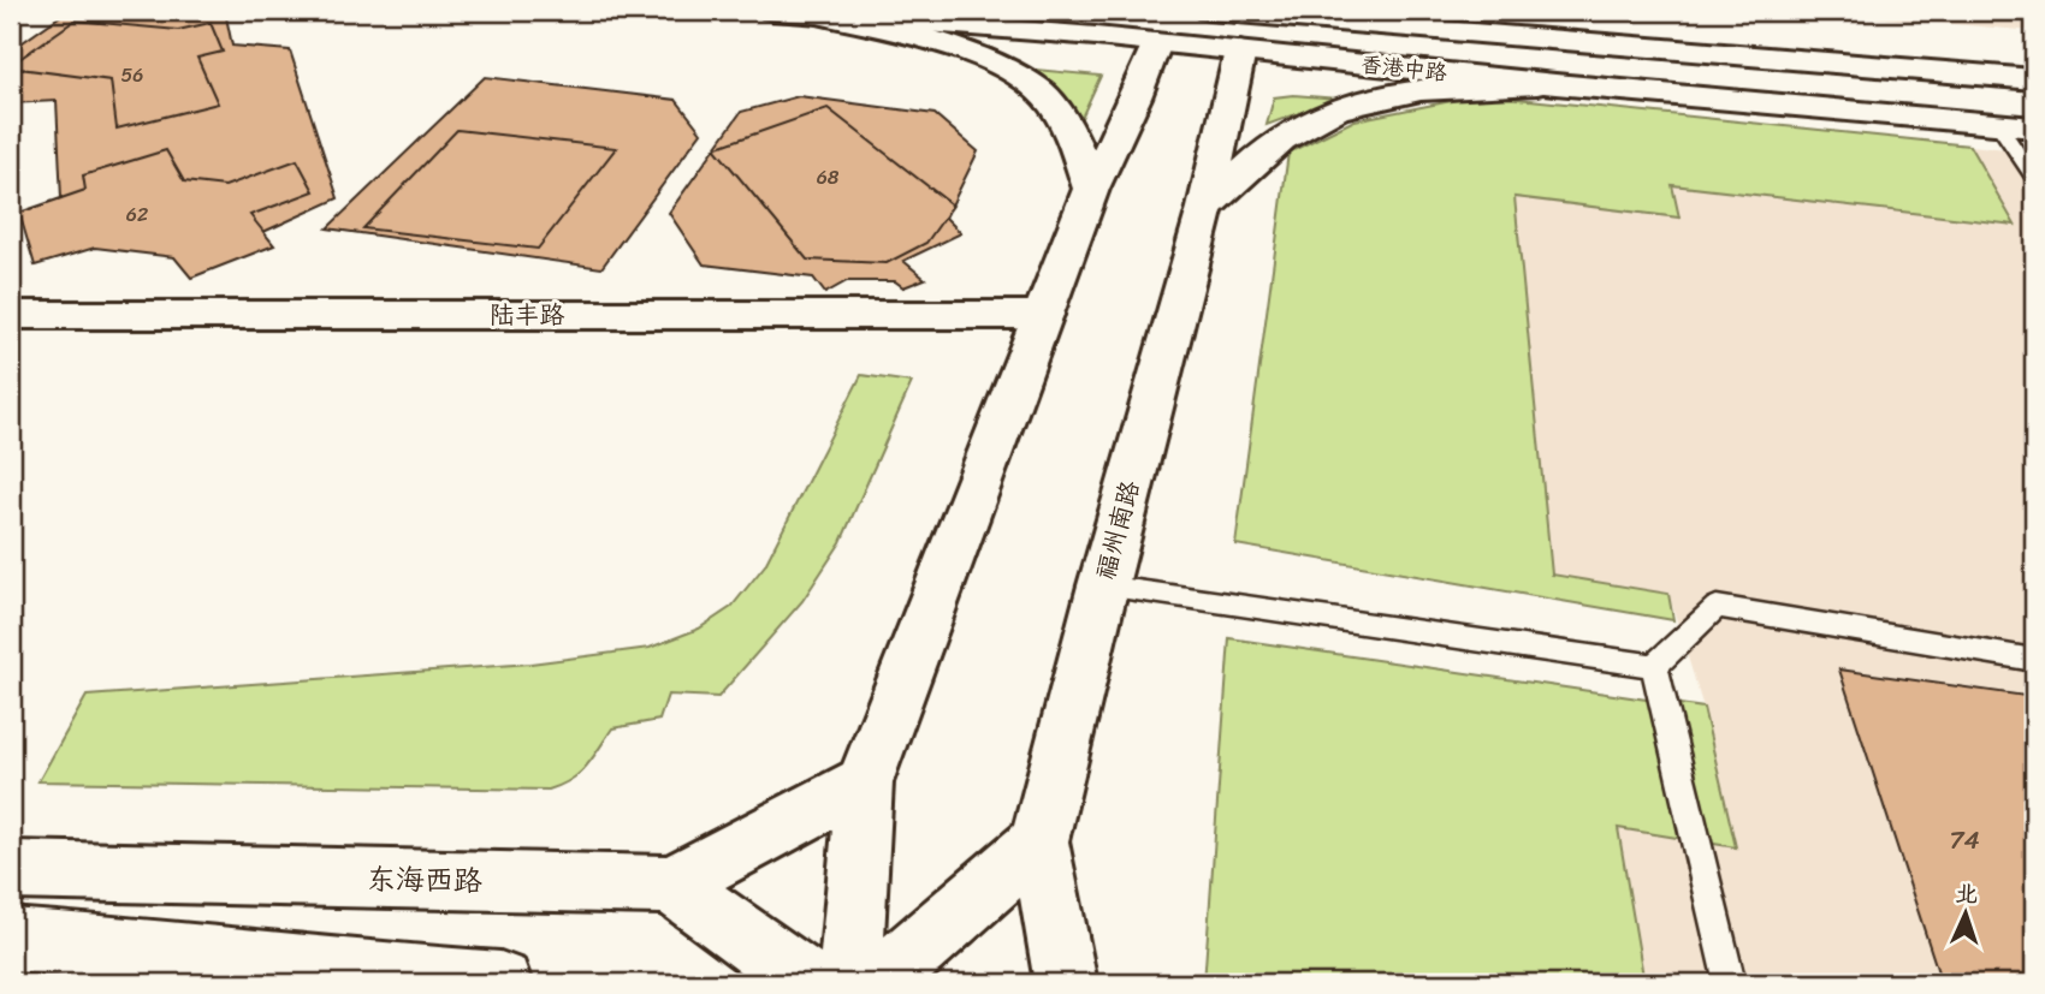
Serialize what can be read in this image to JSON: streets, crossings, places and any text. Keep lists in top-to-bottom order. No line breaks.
{"streets":{"main road":["香港中路","陆丰路","福州南路","东海西路"]},"crossings":[["香港中路","福州南路"]],"house_numbers":["56","68","62","74"],"north":"top"}
